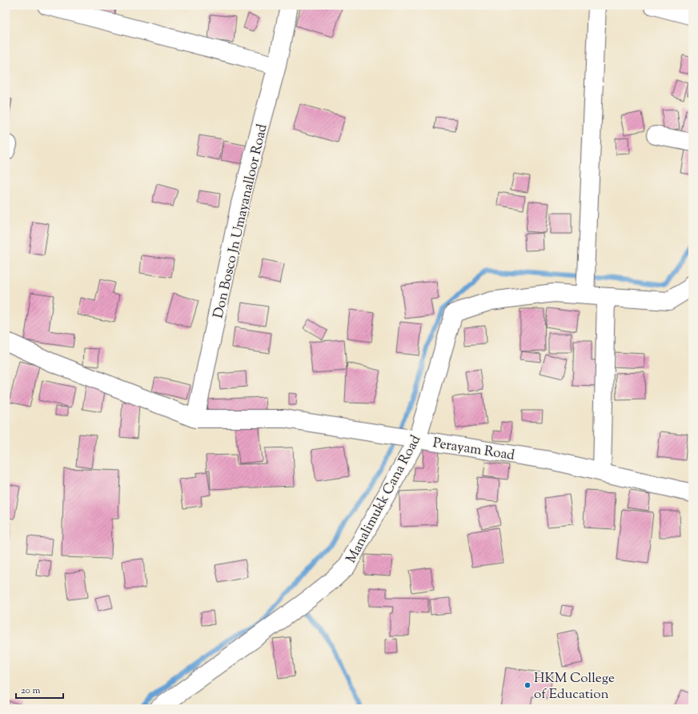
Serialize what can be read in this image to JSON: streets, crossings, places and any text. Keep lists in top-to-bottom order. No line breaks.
{"streets":{"street":["Don Bosco Jn Umayanalloor Road","Perayam Road","Manalimukk Cana Road"]},"crossings":[["Don Bosco Jn Umayanalloor Road","Perayam Road"],["Perayam Road","Manalimukk Cana Road"]],"places":["HKM College of Education"],"scale_bar":"20 m"}
